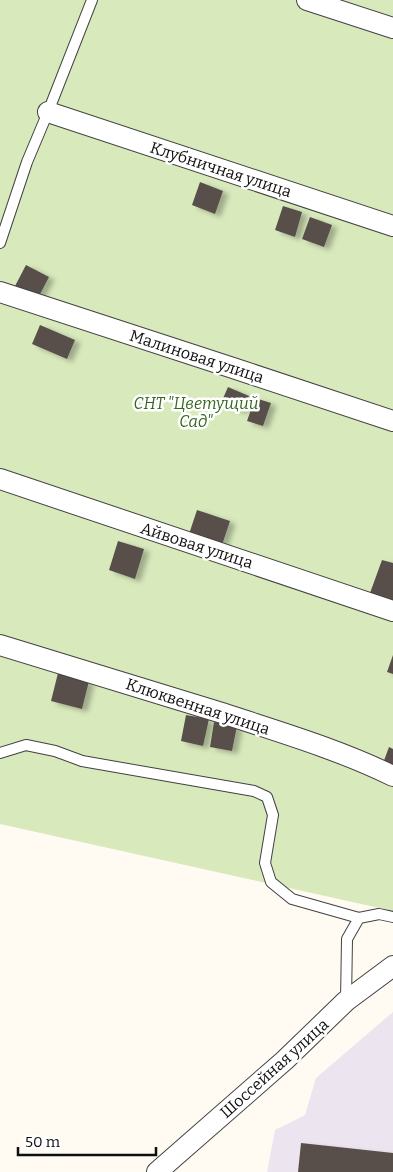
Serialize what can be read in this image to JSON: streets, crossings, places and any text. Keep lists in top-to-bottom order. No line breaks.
{"streets":{"street":["Клубничная улица","Малиновая улица","Айвовая улица","Клюквенная улица","Шоссейная улица"]},"parks":["СНТ \"Цветущий Сад\""],"scale_bar":"50 m"}
